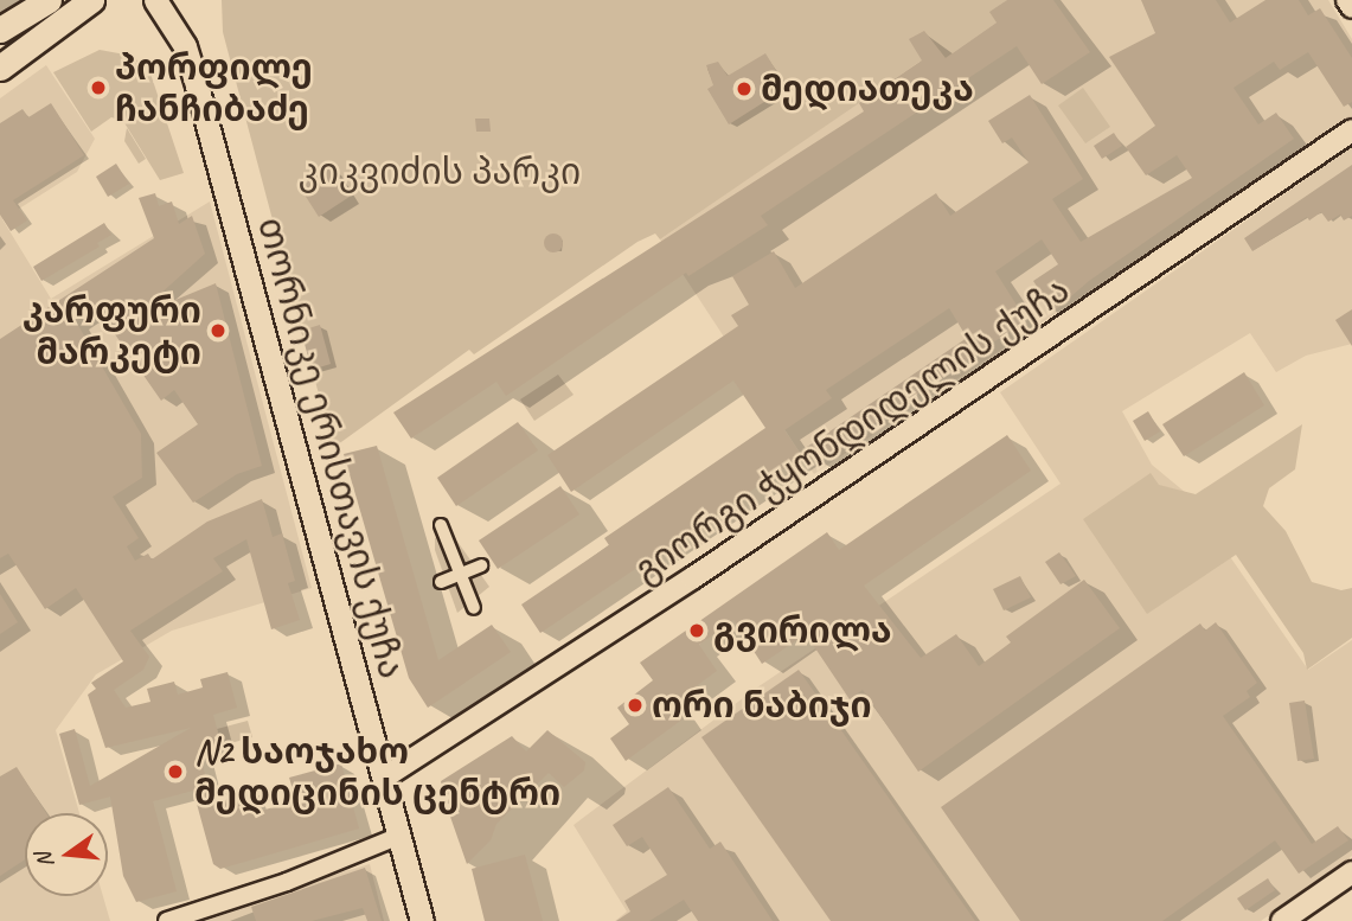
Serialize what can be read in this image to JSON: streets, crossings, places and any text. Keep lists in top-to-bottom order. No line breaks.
{"streets":{"main road":["თორნიკე ერისთავის ქუჩა"],"street":["გიორგი ჭყონდიდელის ქუჩა"]},"crossings":[["გიორგი ჭყონდიდელის ქუჩა","თორნიკე ერისთავის ქუჩა"]],"parks":["კიკვიძის პარკი"],"places":["პორფილე ჩანჩიბაძე","მედიათეკა","კარფური მარკეტი","გვირილა","ორი ნაბიჯი","N2 საოჯახო მედიცინის ცენტრი"],"north":"left"}
